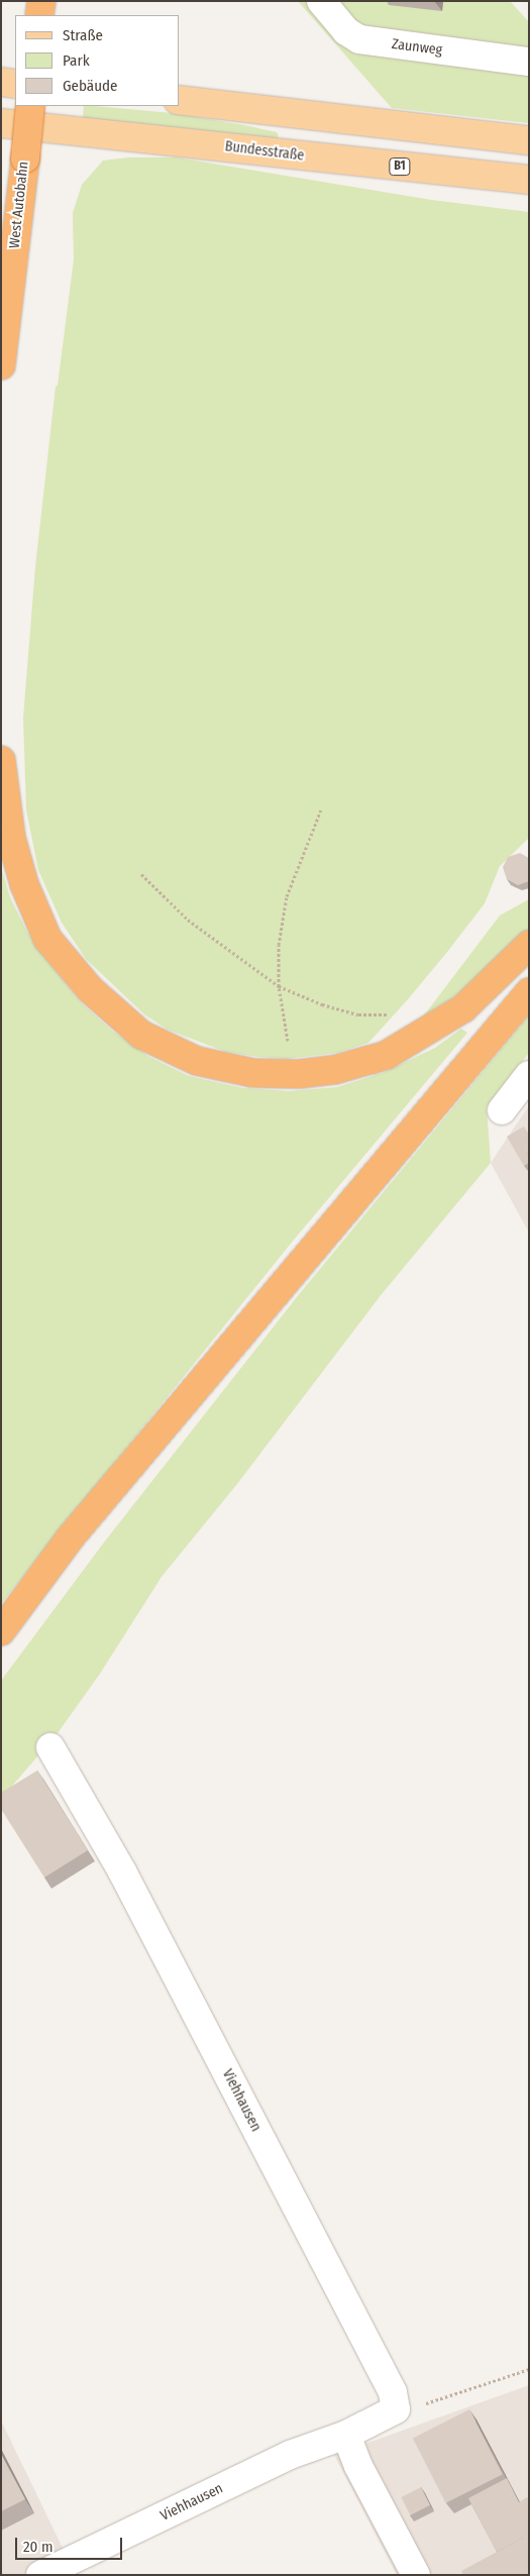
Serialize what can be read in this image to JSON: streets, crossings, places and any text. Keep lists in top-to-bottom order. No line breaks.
{"streets":{"highway":["West Autobahn"],"main road":["Bundesstraße","B1"],"street":["Zaunweg","Viehhausen"]},"legend":["Straße","Park","Gebäude"],"scale_bar":"20 m"}
